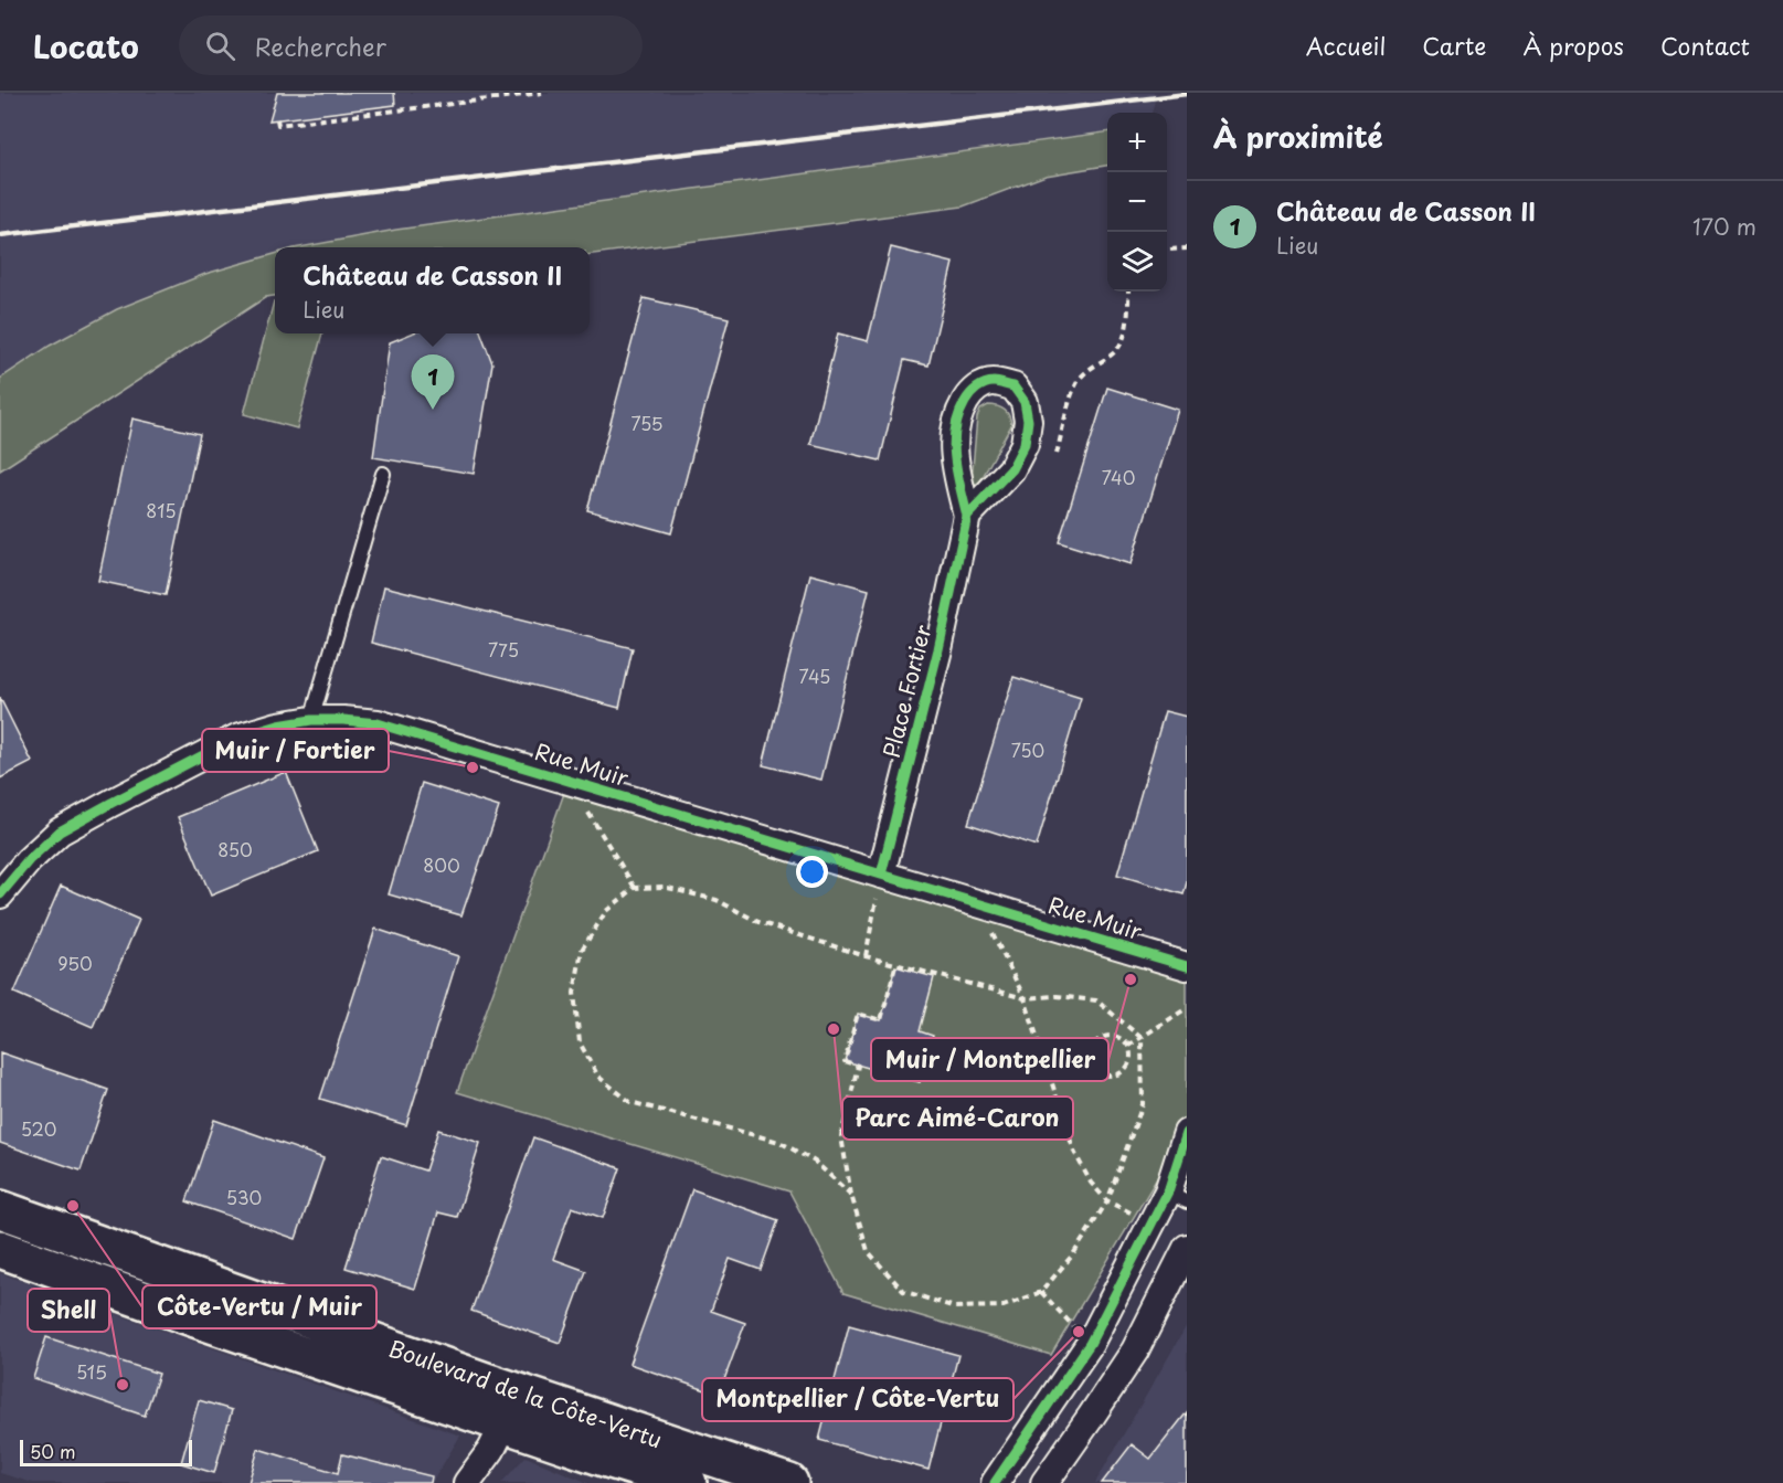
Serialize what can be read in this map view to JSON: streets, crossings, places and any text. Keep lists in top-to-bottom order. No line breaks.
{"streets":{"main road":["Boulevard de la Côte-Vertu"],"street":["Place Fortier","Rue Muir"]},"crossings":[["Place Fortier","Rue Muir"]],"places":["Muir / Fortier","Muir / Montpellier","Parc Aimé-Caron","Côte-Vertu / Muir","Montpellier / Côte-Vertu","Shell"],"house_numbers":["755","740","815","775","745","750","850","800","950","520","530","515"],"scale_bar":"50 m","page":{"header":"Locato","search":"Rechercher","nav":["Accueil","Carte","À propos","Contact"],"heading":"À proximité","map_buttons":["+","−"],"list":[{"mark":"1","name":"Château de Casson II","note":"Lieu","value":"170 m"}],"popup":["Château de Casson II","Lieu"],"pins":"1","scale":"50 m"}}
